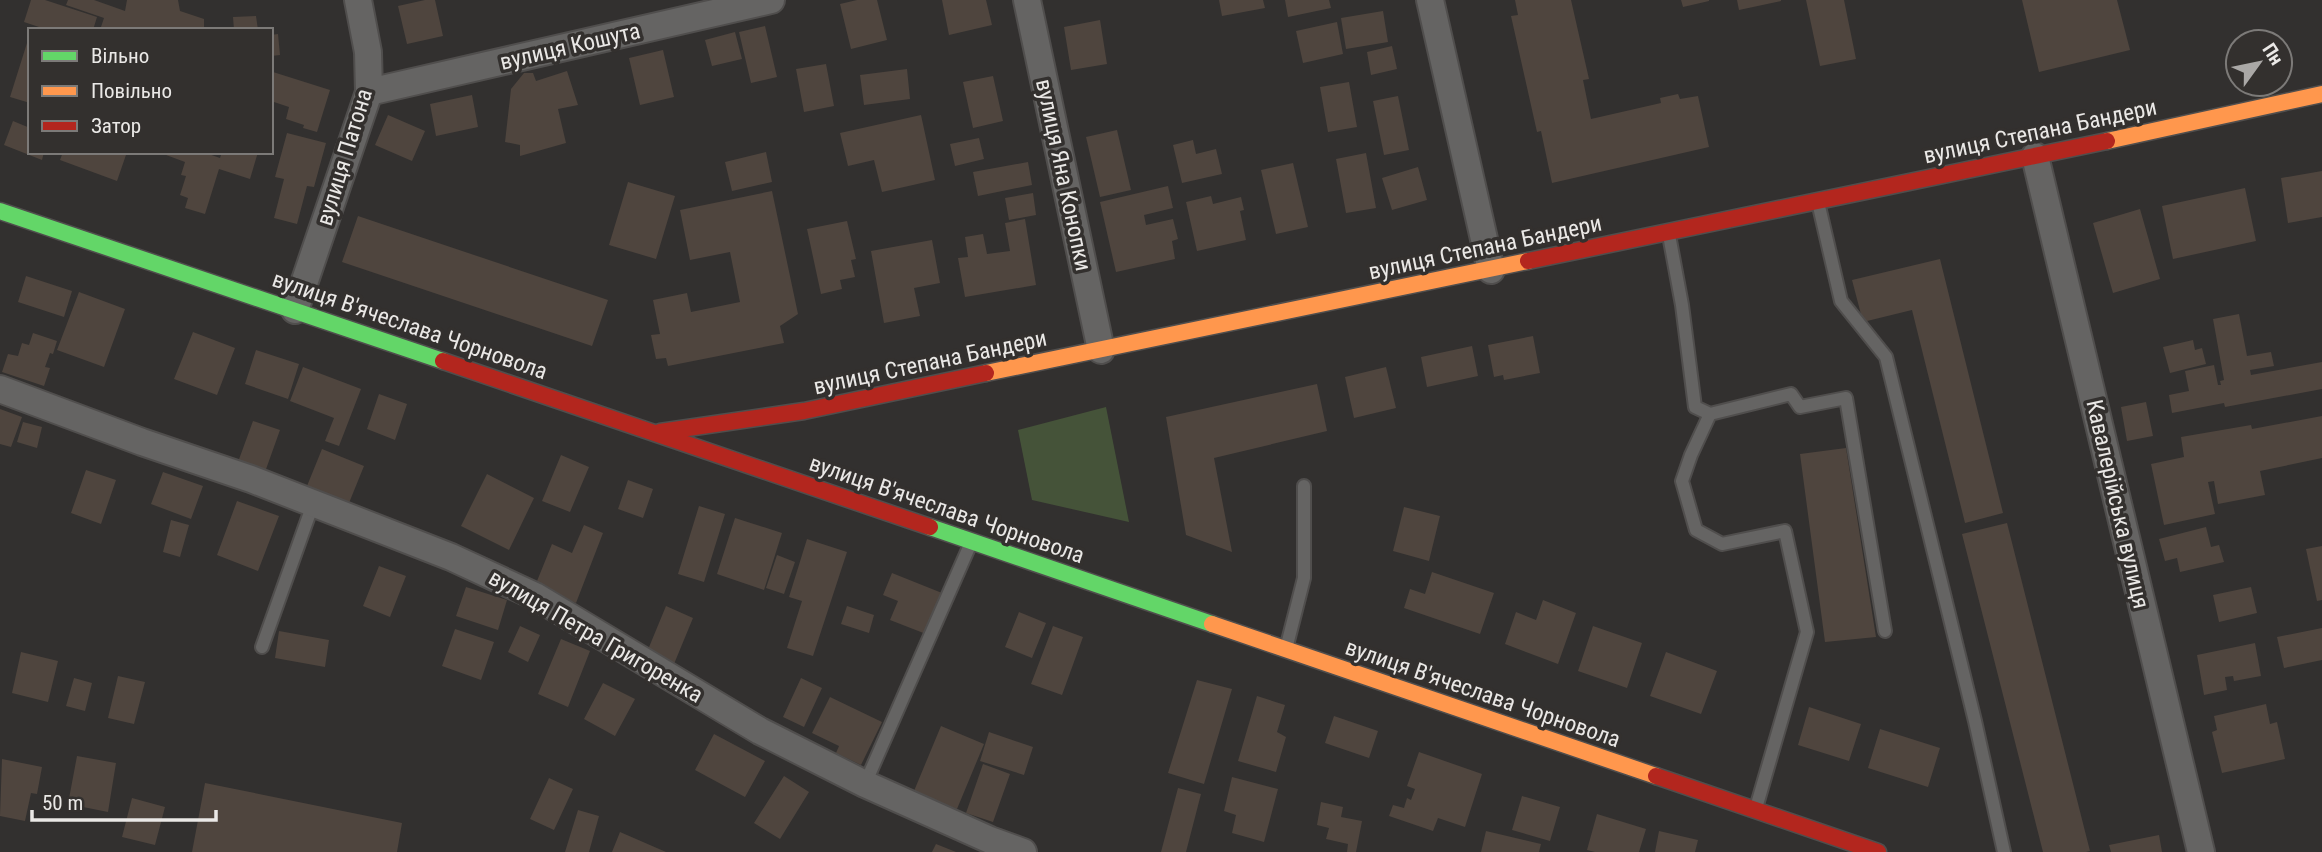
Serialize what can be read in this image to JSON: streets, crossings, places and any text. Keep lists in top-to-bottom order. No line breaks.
{"streets":{"street":["вулиця Кошута","вулиця Степана Бандери","вулиця Патона","вулиця Яна Конопки","вулиця В'ячеслава Чорновола","Кавалерійська вулиця","вулиця Петра Григоренка"]},"crossings":[["вулиця Кошута","вулиця Патона"],["вулиця Степана Бандери","вулиця Яна Конопки"],["вулиця Степана Бандери","вулиця В'ячеслава Чорновола"],["вулиця Степана Бандери","Кавалерійська вулиця"],["вулиця Патона","вулиця В'ячеслава Чорновола"]],"legend":["Вільно","Повільно","Затор"],"scale_bar":"50 m","north":"top right"}
